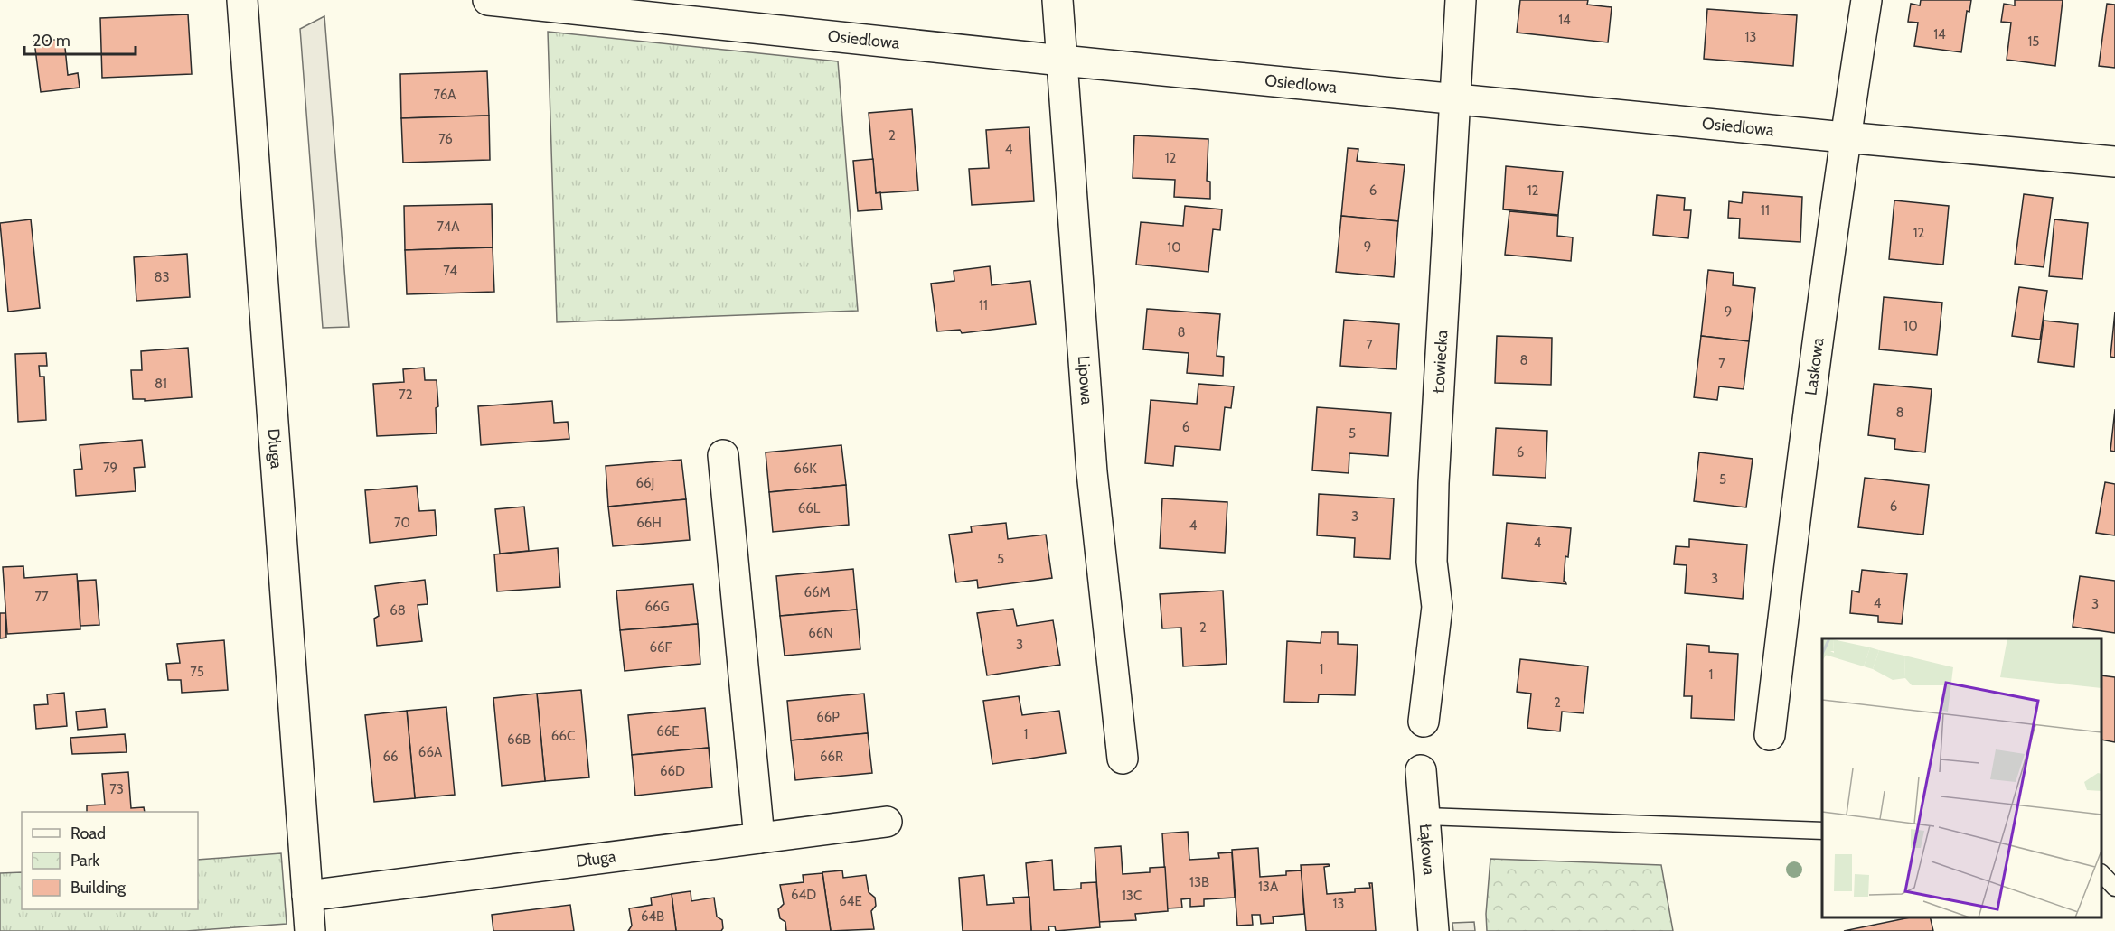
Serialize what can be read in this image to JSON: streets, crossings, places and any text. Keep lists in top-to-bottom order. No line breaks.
{"streets":{"street":["Osiedlowa","Łowiecka","Laskowa","Lipowa","Długa","Łąkowa"]},"crossings":[["Osiedlowa","Łowiecka"],["Osiedlowa","Laskowa"],["Osiedlowa","Lipowa"]],"house_numbers":["14","14","13","15","76A","2","76","4","12","6","12","11","74A","12","9","10","74","83","11","9","10","8","7","8","7","81","72","8","6","5","6","79","66K","5","66J","6","66L","3","70","66H","4","4","5","3","66M","77","4","3","66G","68","2","66N","3","66F","1","75","1","2","66P","66E","1","66C","66B","66A","66","66R","66D","73","13B","13A","64D","13C","64E","13","64B"],"legend":["Road","Park","Building"],"scale_bar":"20 m"}
